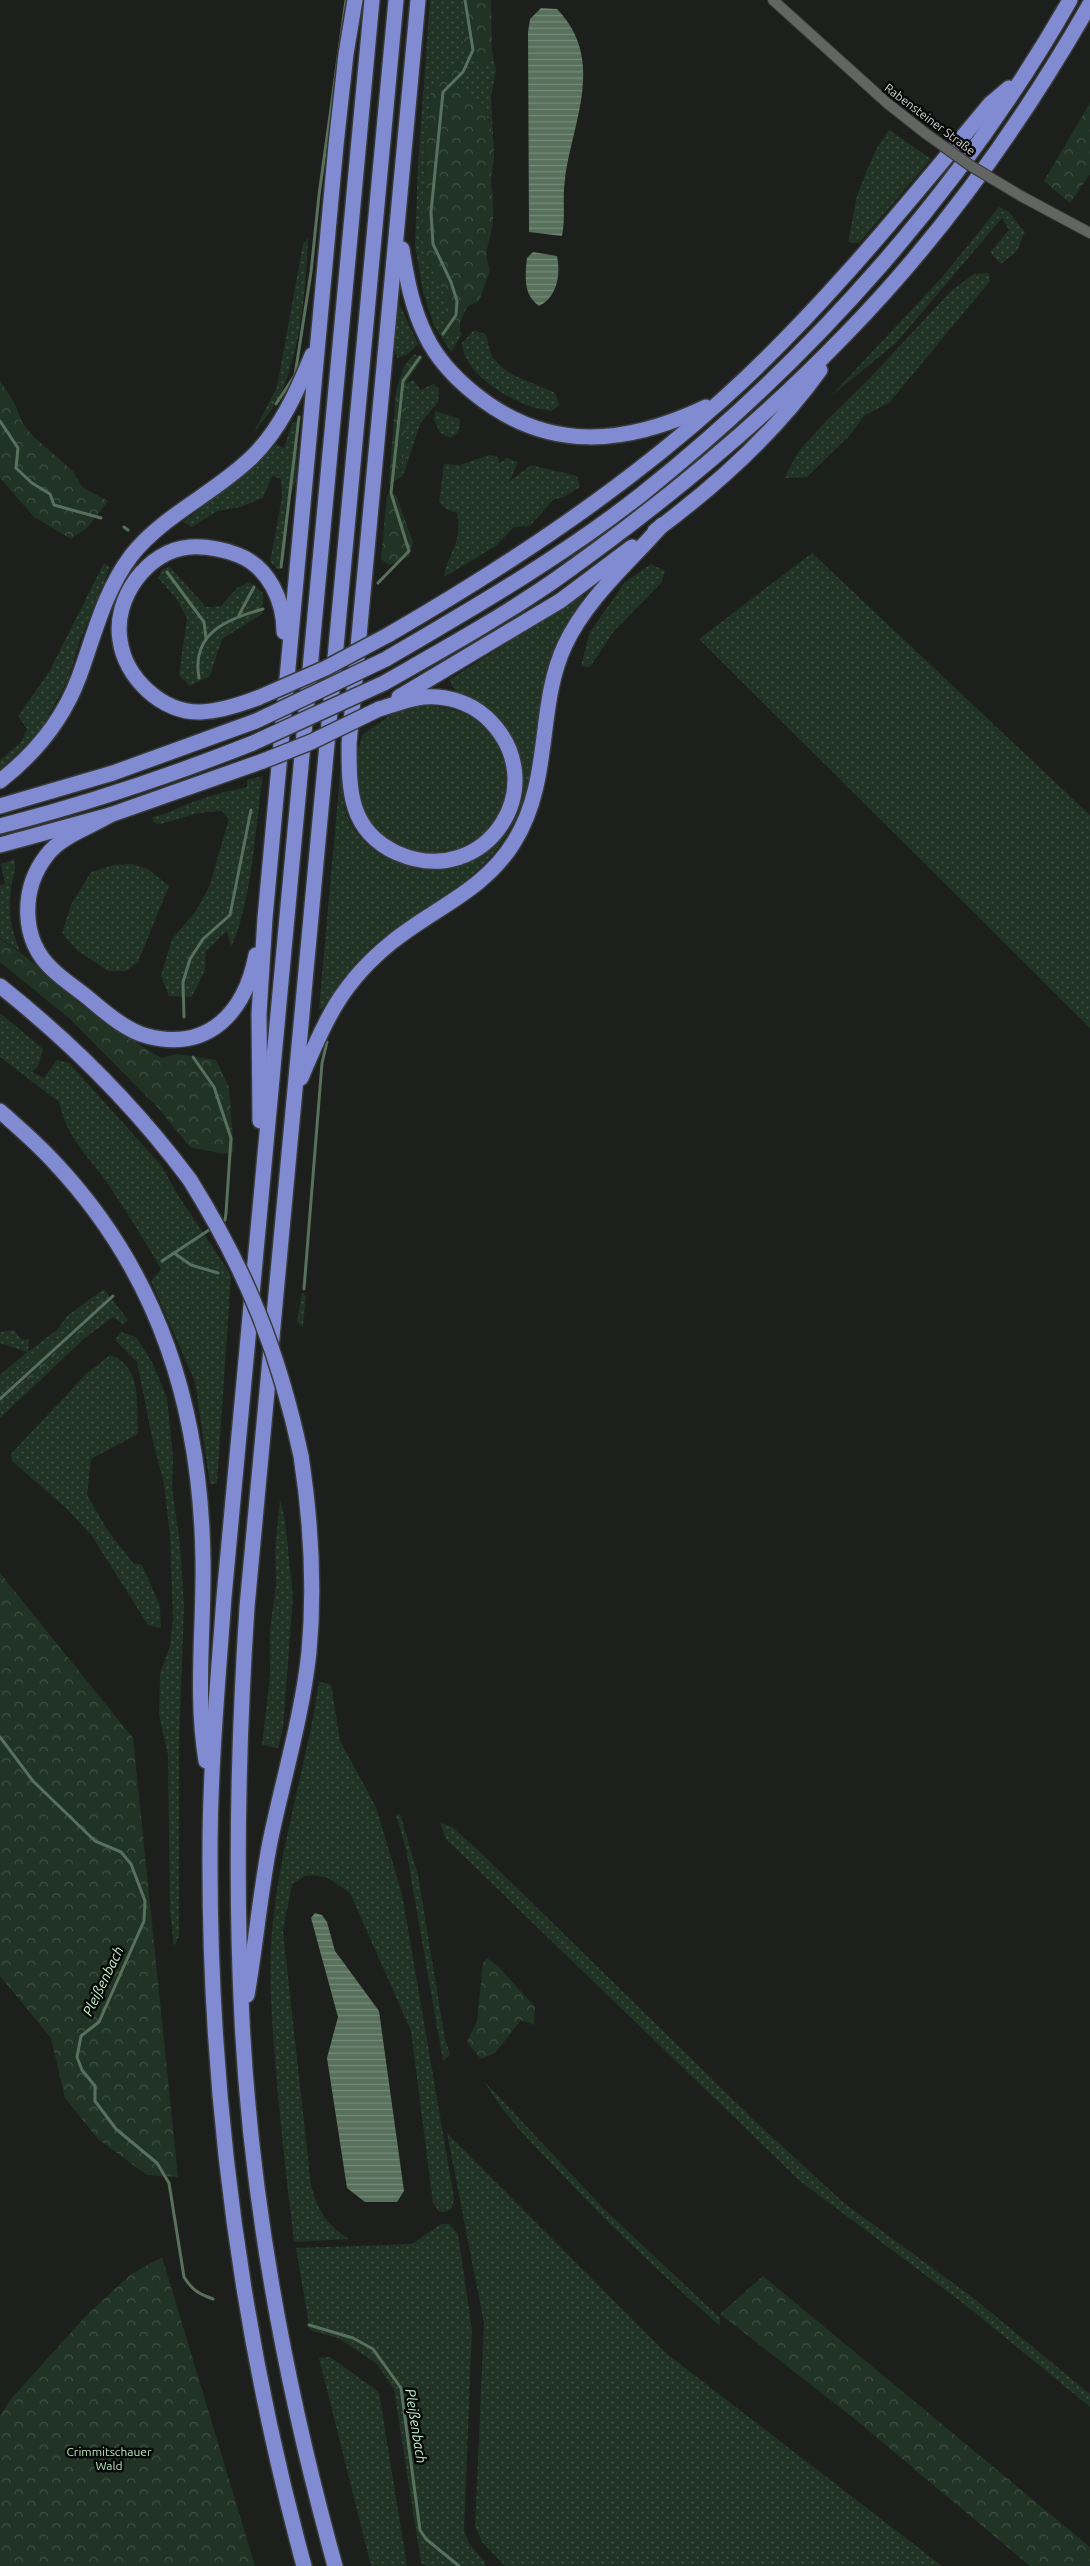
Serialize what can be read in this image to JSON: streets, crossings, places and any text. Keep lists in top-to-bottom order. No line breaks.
{"streets":{"street":["Rabensteiner Straße"]},"water":["Pleißenbach"],"parks":["Crimmitschauer Wald"]}
